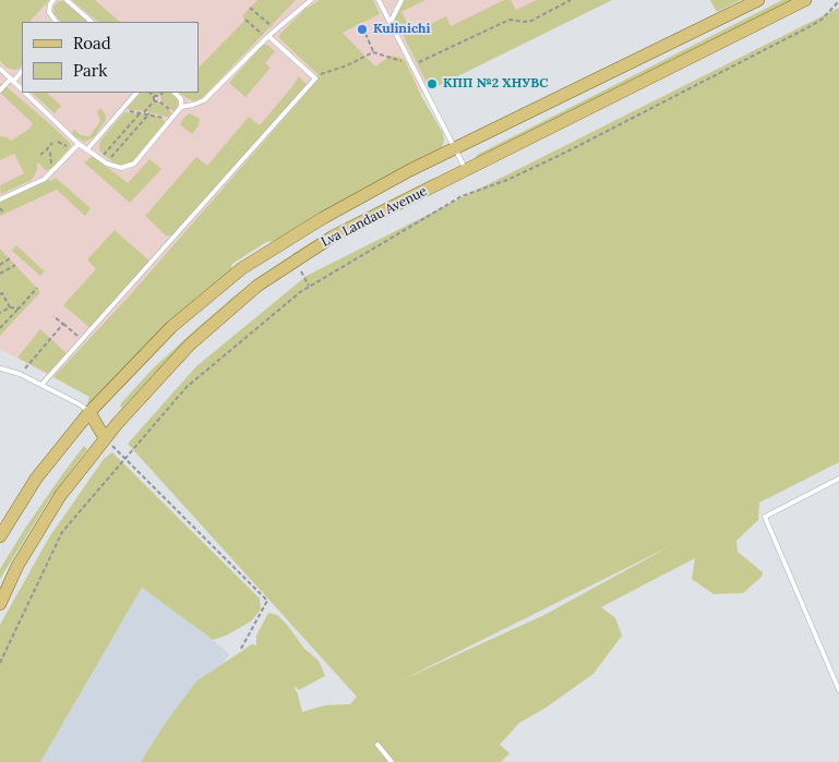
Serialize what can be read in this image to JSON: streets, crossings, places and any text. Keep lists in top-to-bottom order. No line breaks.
{"streets":{"main road":["Lva Landau Avenue"]},"places":["Kulinichi","КПП №2 ХНУВС"],"legend":["Road","Park"]}
